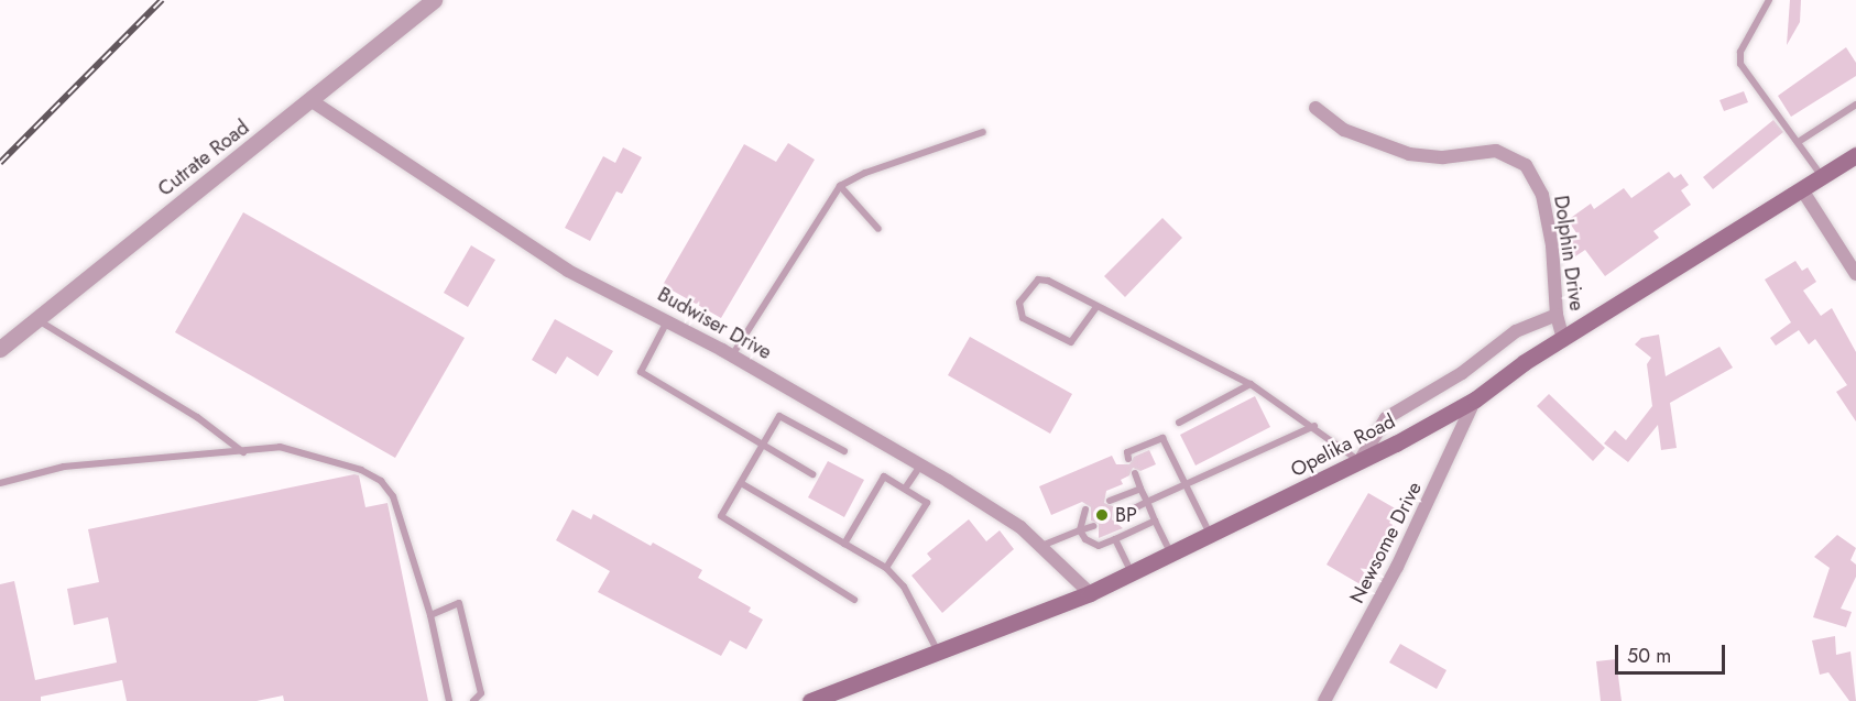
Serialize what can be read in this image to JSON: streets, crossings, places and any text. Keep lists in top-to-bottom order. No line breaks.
{"streets":{"main road":["Opelika Road"],"street":["Cutrate Road","Dolphin Drive","Budwiser Drive","Newsome Drive"]},"crossings":[["Cutrate Road","Budwiser Drive"],["Dolphin Drive","Opelika Road"],["Budwiser Drive","Opelika Road"],["Opelika Road","Newsome Drive"]],"places":["BP"],"scale_bar":"50 m"}
